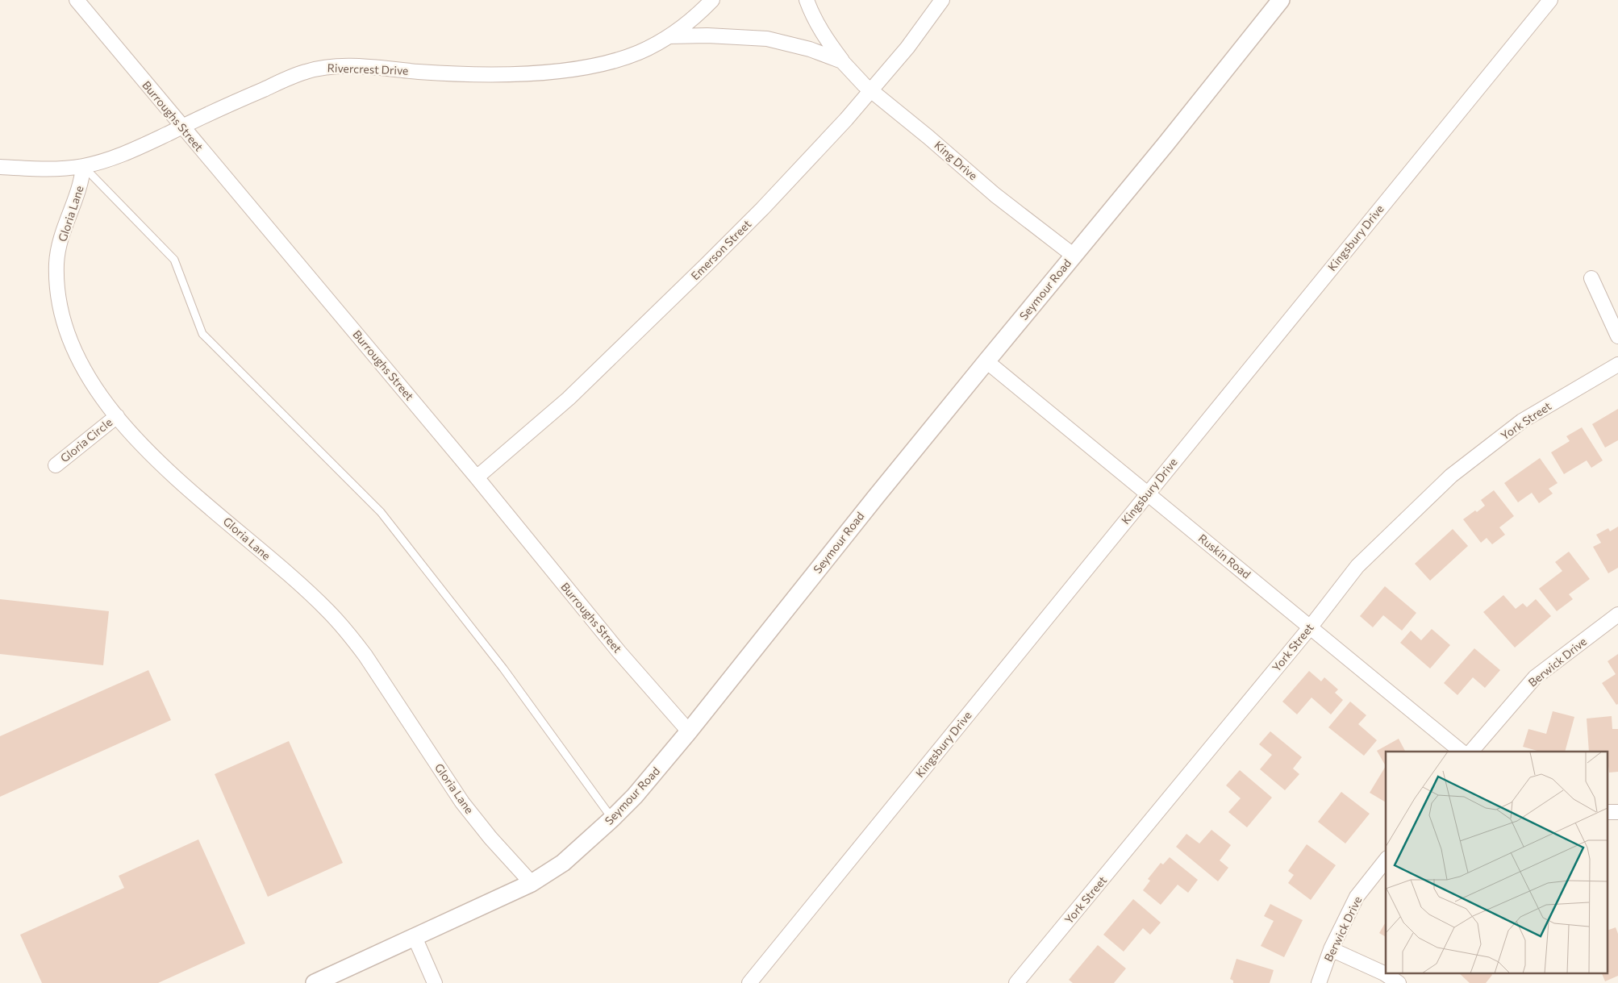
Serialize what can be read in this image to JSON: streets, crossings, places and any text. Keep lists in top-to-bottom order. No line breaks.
{"streets":{"street":["Rivercrest Drive","Burroughs Street","King Drive","Gloria Lane","Kingsbury Drive","Emerson Street","Seymour Road","York Street","Gloria Circle","Ruskin Road","Berwick Drive"]},"crossings":[["Rivercrest Drive","Burroughs Street"],["Rivercrest Drive","King Drive"],["Rivercrest Drive","Gloria Lane"],["Burroughs Street","Emerson Street"],["Burroughs Street","Seymour Road"],["King Drive","Emerson Street"],["King Drive","Seymour Road"],["Gloria Lane","Seymour Road"],["Gloria Lane","Gloria Circle"],["Kingsbury Drive","Ruskin Road"],["Seymour Road","Ruskin Road"],["York Street","Ruskin Road"]]}
